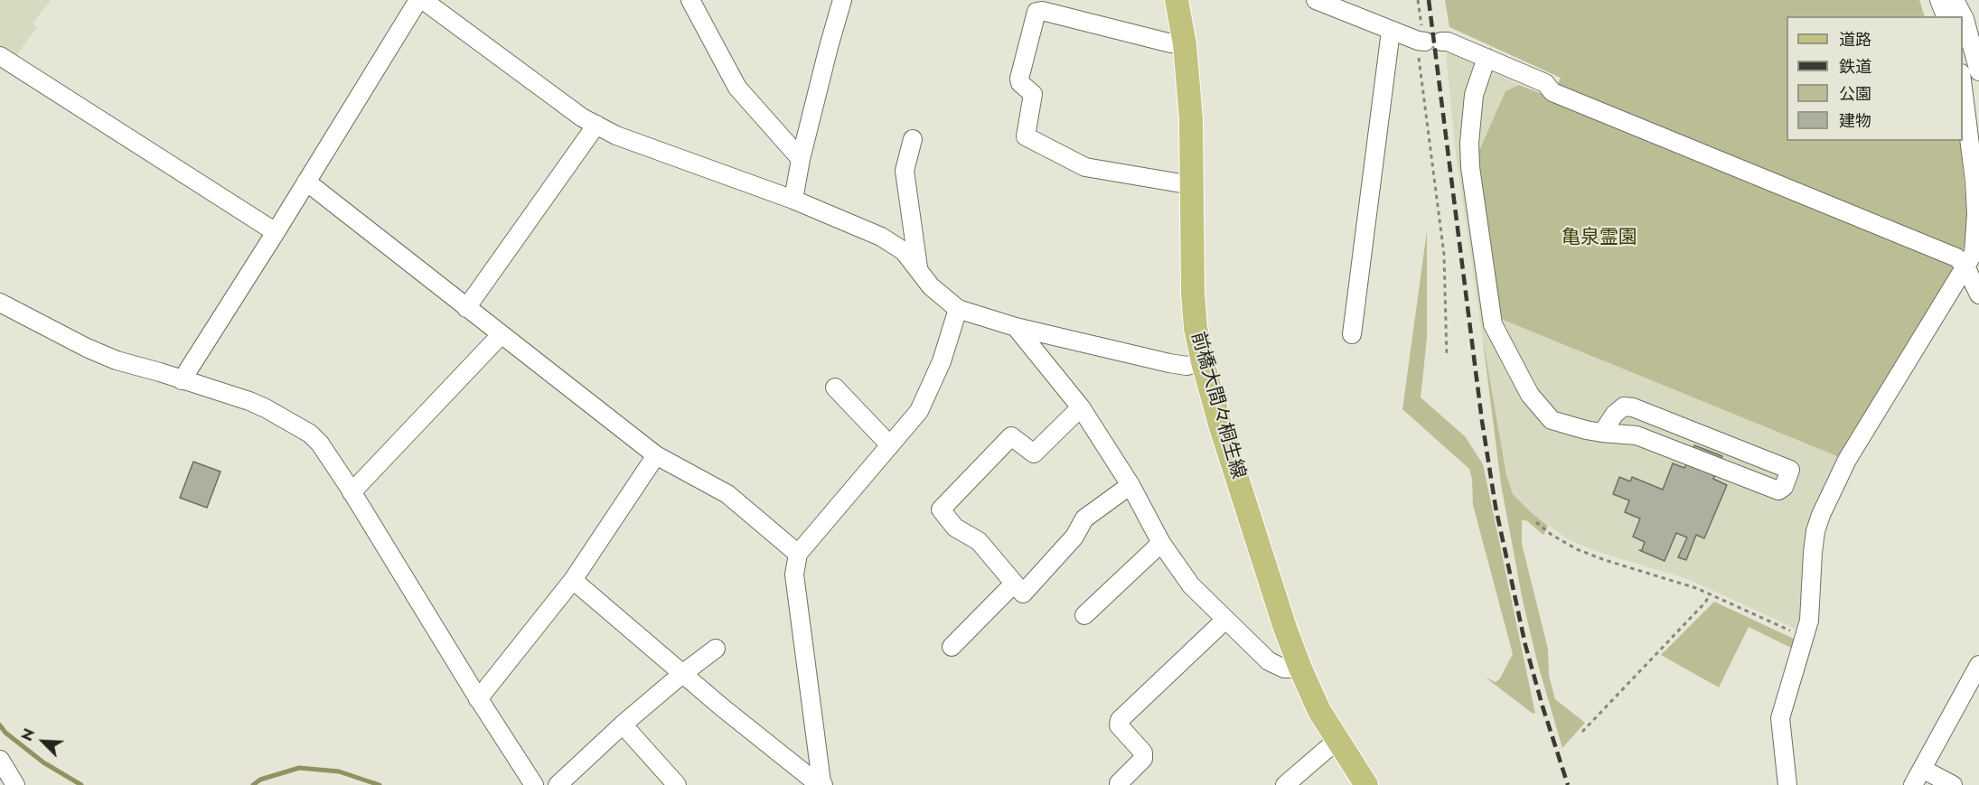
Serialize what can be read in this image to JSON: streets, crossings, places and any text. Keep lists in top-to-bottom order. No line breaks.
{"streets":{"main road":["前橋大間々桐生線"]},"parks":["亀泉霊園"],"legend":["道路","鉄道","公園","建物"],"north":"top left"}
